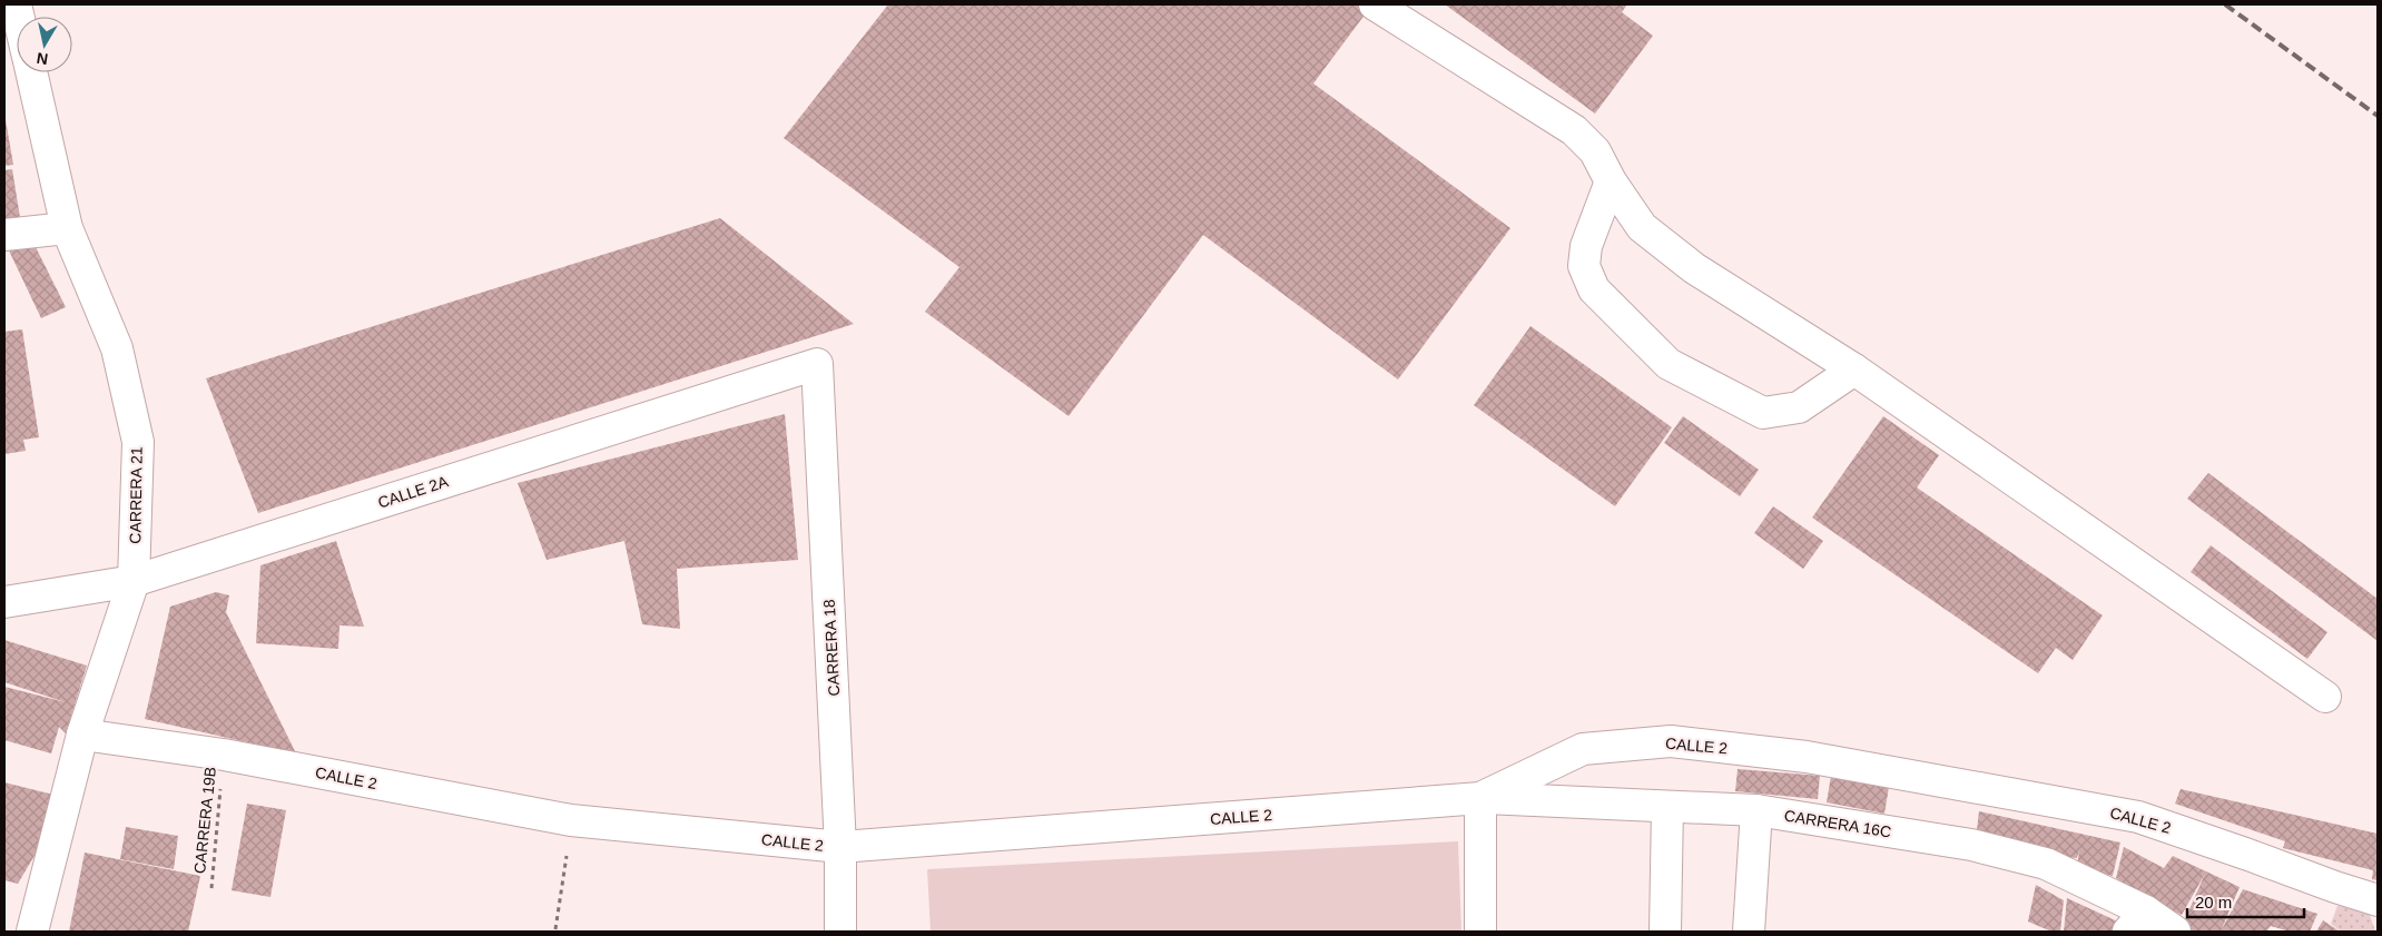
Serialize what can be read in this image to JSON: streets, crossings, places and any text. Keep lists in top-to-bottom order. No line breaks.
{"streets":{"street":["CALLE 2A","CARRERA 21","CARRERA 18","CALLE 2","CARRERA 16C"],"path":["CARRERA 19B"]},"crossings":[["CALLE 2A","CARRERA 21"],["CALLE 2A","CARRERA 18"],["CARRERA 21","CALLE 2"],["CARRERA 18","CALLE 2"],["CALLE 2","CARRERA 19B"],["CALLE 2","CARRERA 16C"]],"scale_bar":"20 m","north":"bottom"}
